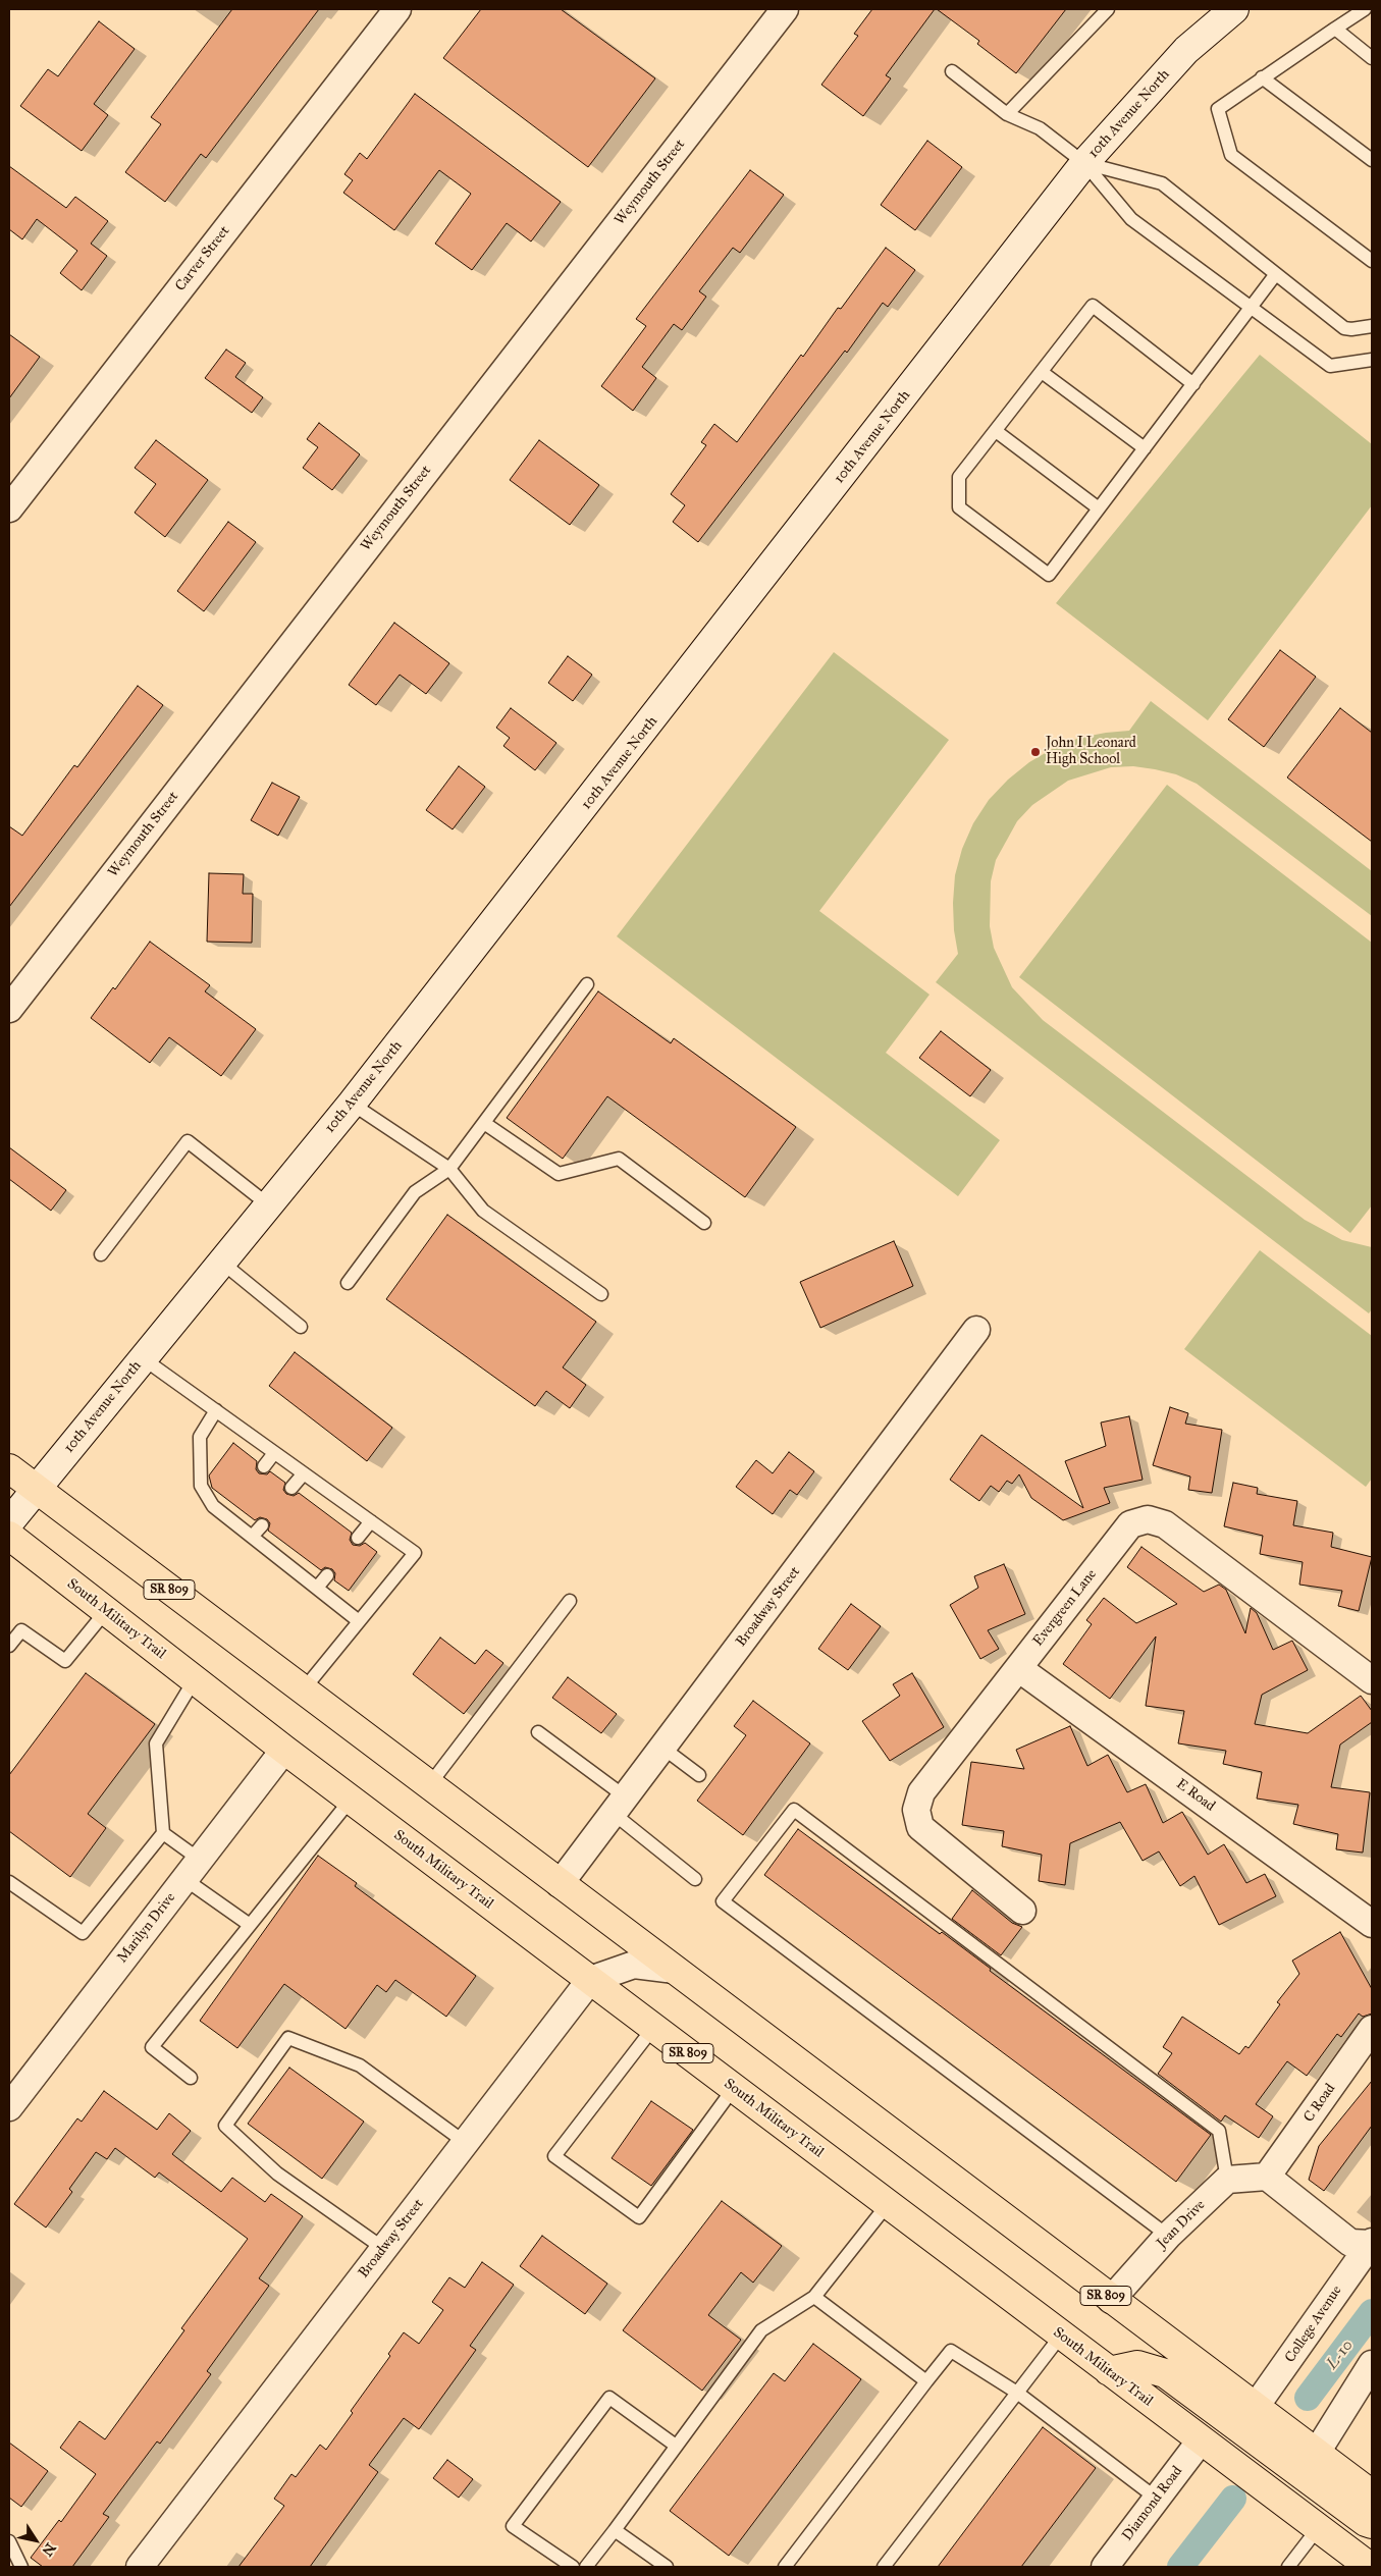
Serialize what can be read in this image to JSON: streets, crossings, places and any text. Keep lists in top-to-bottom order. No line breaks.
{"streets":{"main road":["SR 809","South Military Trail"],"street":["10th Avenue North","Weymouth Street","Carver Street","Broadway Street","Evergreen Lane","E Road","Marilyn Drive","C Road","Jean Drive","College Avenue","Diamond Road"]},"crossings":[["10th Avenue North","SR 809"],["SR 809","Broadway Street"],["SR 809","Jean Drive"],["SR 809","College Avenue"],["Broadway Street","South Military Trail"],["Evergreen Lane","E Road"],["South Military Trail","Marilyn Drive"],["South Military Trail","Diamond Road"]],"water":["L-10"],"places":["John I Leonard High School"],"north":"bottom right"}
